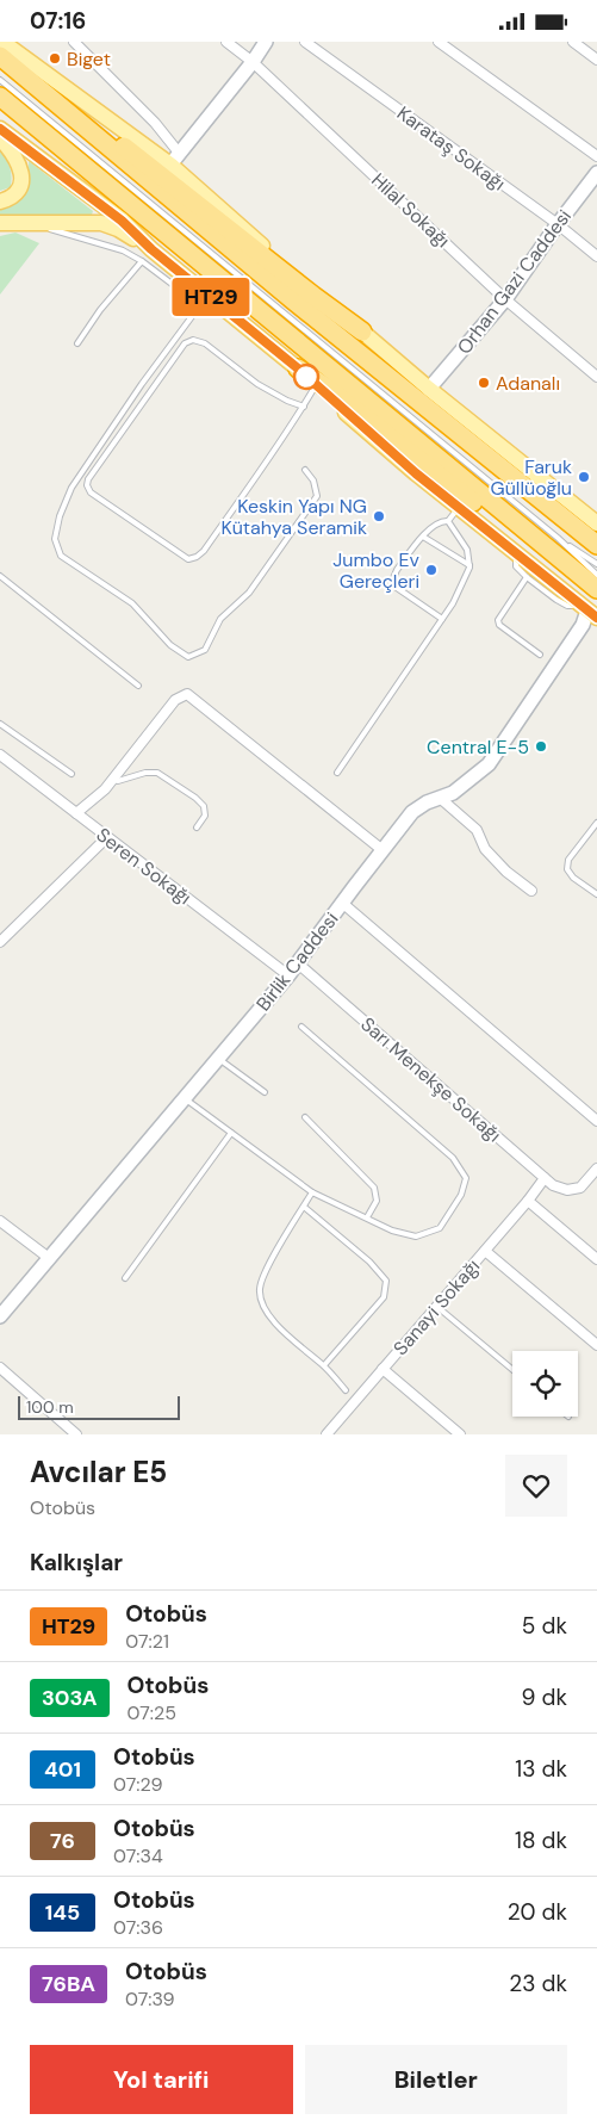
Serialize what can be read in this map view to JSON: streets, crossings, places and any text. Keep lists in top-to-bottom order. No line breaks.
{"streets":{"street":["Karataş Sokağı","Hilal Sokağı","Orhan Gazi Caddesi","Seren Sokağı","Birlik Caddesi","Sarı Menekşe Sokağı","Sanayi Sokağı"]},"crossings":[["Karataş Sokağı","Orhan Gazi Caddesi"],["Hilal Sokağı","Orhan Gazi Caddesi"],["Seren Sokağı","Birlik Caddesi"],["Birlik Caddesi","Sarı Menekşe Sokağı"],["Sarı Menekşe Sokağı","Sanayi Sokağı"]],"places":["Biget","Adanalı","Faruk Güllüoğlu","Keskin Yapı NG Kütahya Seramik","Jumbo Ev Gereçleri","Central E-5"],"lines":["bus line HT29"],"scale_bar":"100 m","page":{"status":"07:16","on_map":"HT29","scale":"100 m","heading":[["Avcılar E5","Otobüs"],"Kalkışlar"],"list":[{"mark":"HT29","name":"Otobüs","note":"07:21","value":"5 dk"},{"mark":"303A","name":"Otobüs","note":"07:25","value":"9 dk"},{"mark":"401","name":"Otobüs","note":"07:29","value":"13 dk"},{"mark":"76","name":"Otobüs","note":"07:34","value":"18 dk"},{"mark":"145","name":"Otobüs","note":"07:36","value":"20 dk"},{"mark":"76BA","name":"Otobüs","note":"07:39","value":"23 dk"}],"buttons":["Yol tarifi","Biletler"]}}
